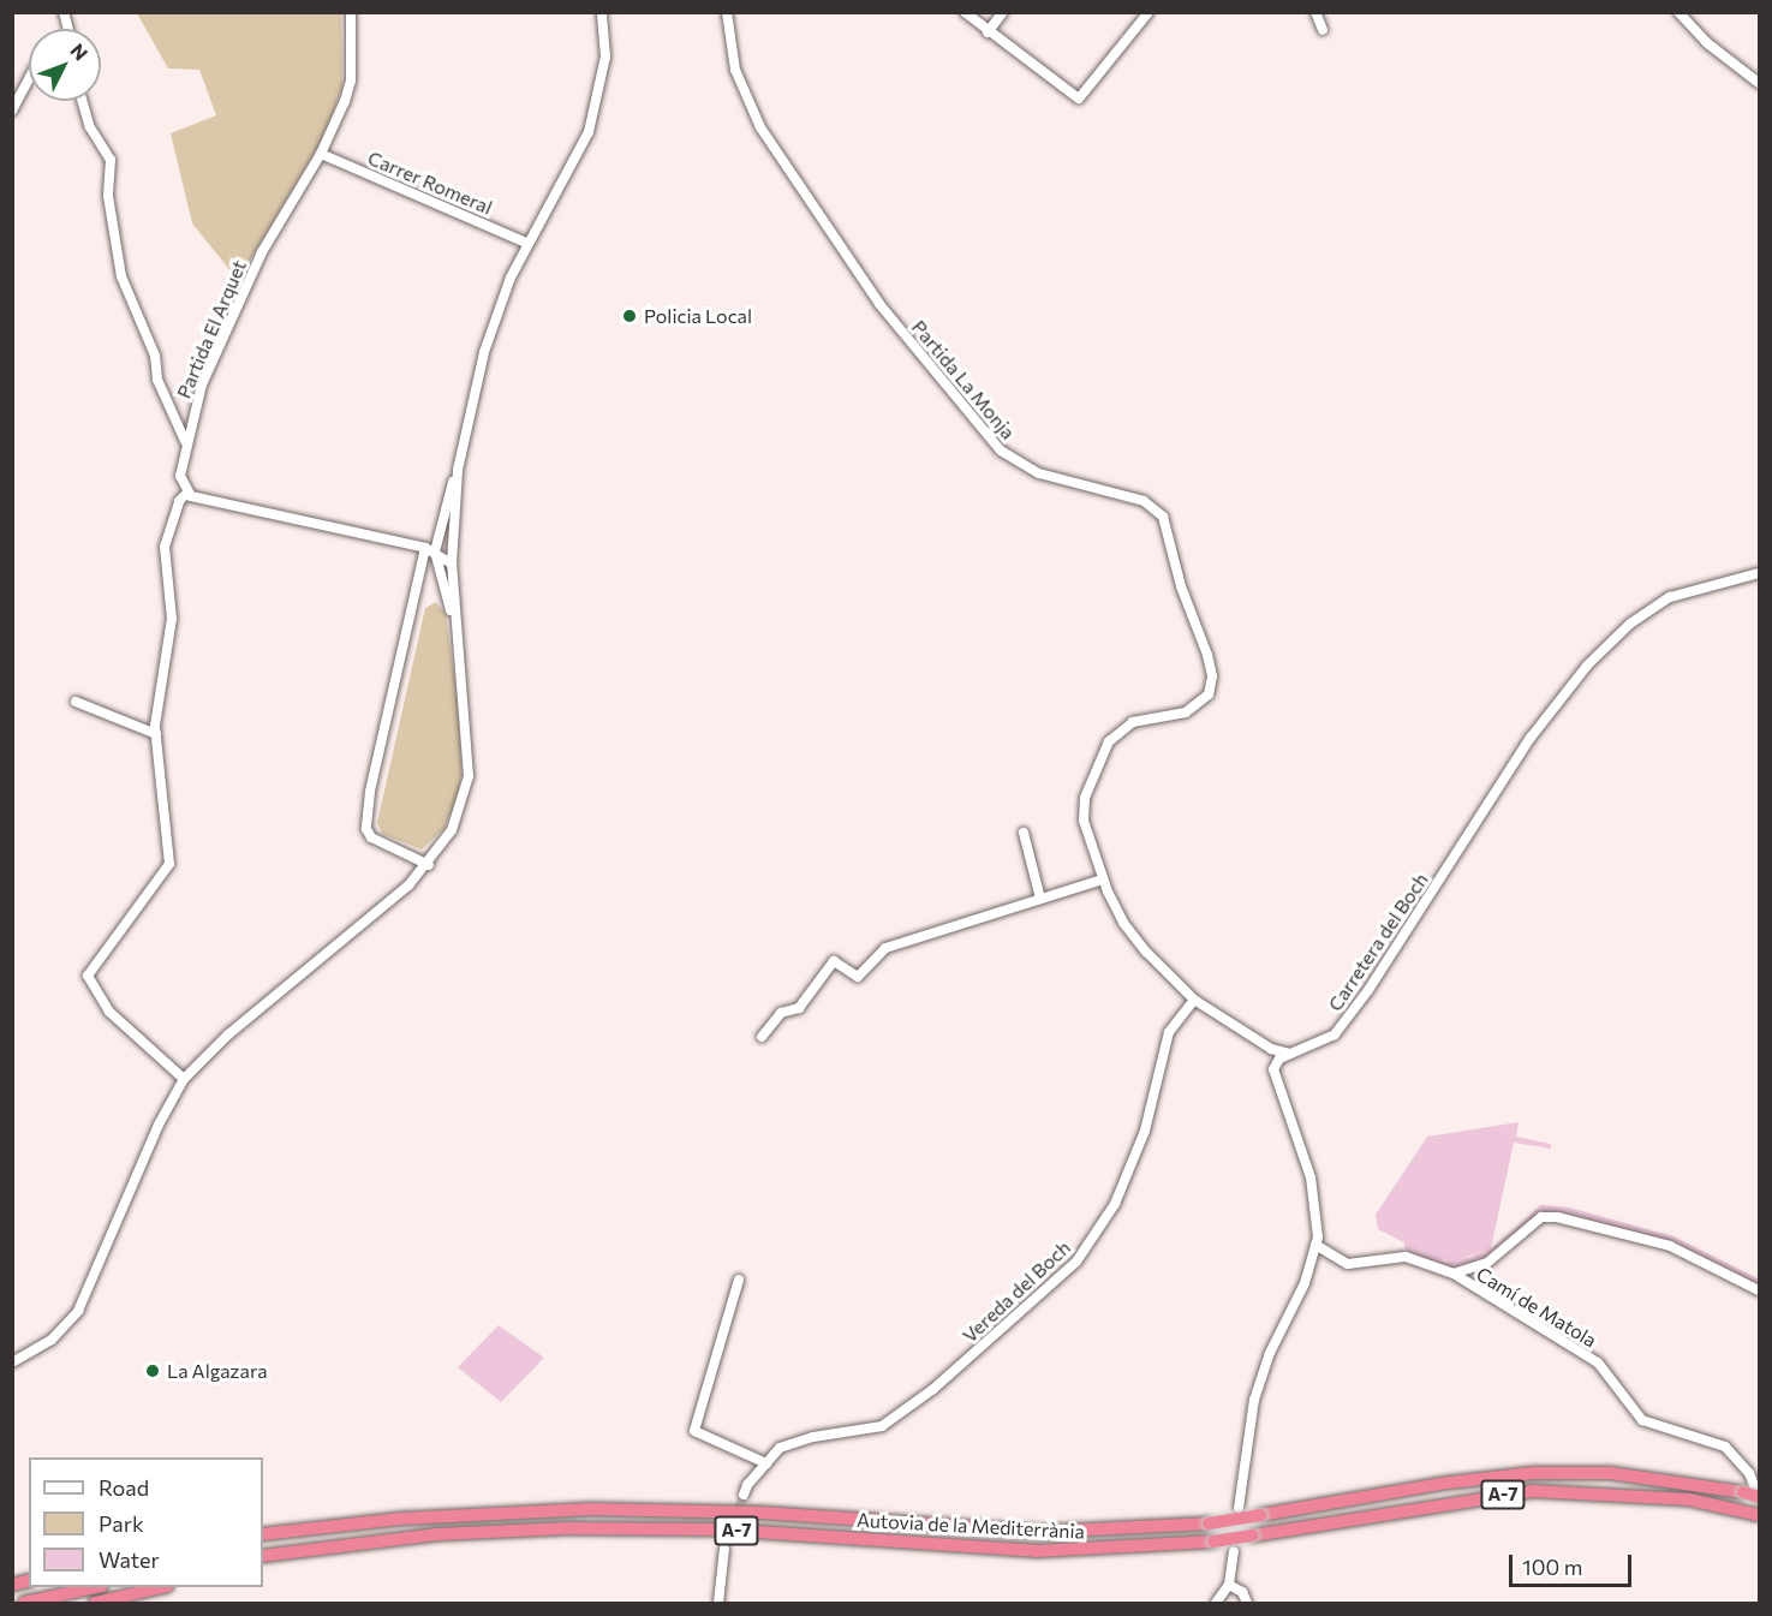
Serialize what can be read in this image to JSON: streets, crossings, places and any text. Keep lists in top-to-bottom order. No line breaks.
{"streets":{"highway":["A-7","Autovia de la Mediterrània"],"street":["Carrer Romeral","Partida El Arquet","Partida La Monja","Carretera del Boch","Vereda del Boch","Camí de Matola"]},"crossings":[["Carrer Romeral","Partida El Arquet"],["Camí de Matola","Autovia de la Mediterrània"]],"places":["Policia Local","La Algazara"],"legend":["Road","Park","Water"],"scale_bar":"100 m","north":"top right"}
